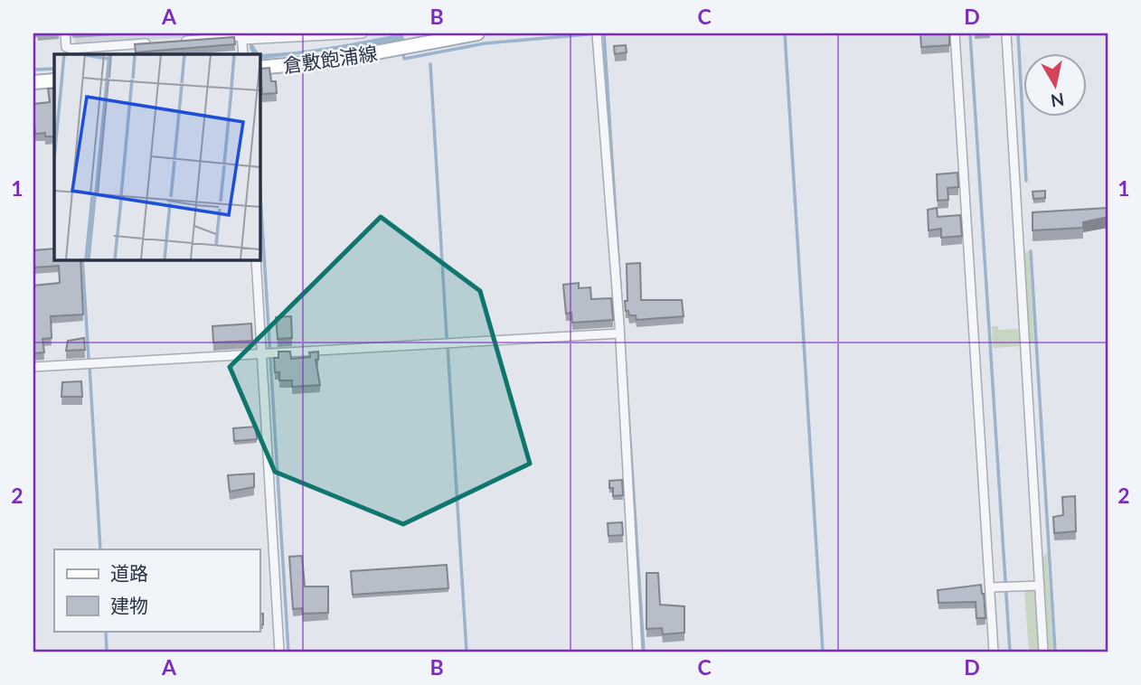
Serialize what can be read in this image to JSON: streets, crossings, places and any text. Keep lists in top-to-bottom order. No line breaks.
{"streets":{"main road":["倉敷飽浦線"]},"legend":["道路","建物"],"north":"bottom","grid":{"columns":["A","B","C","D"],"rows":["1","2"]}}
